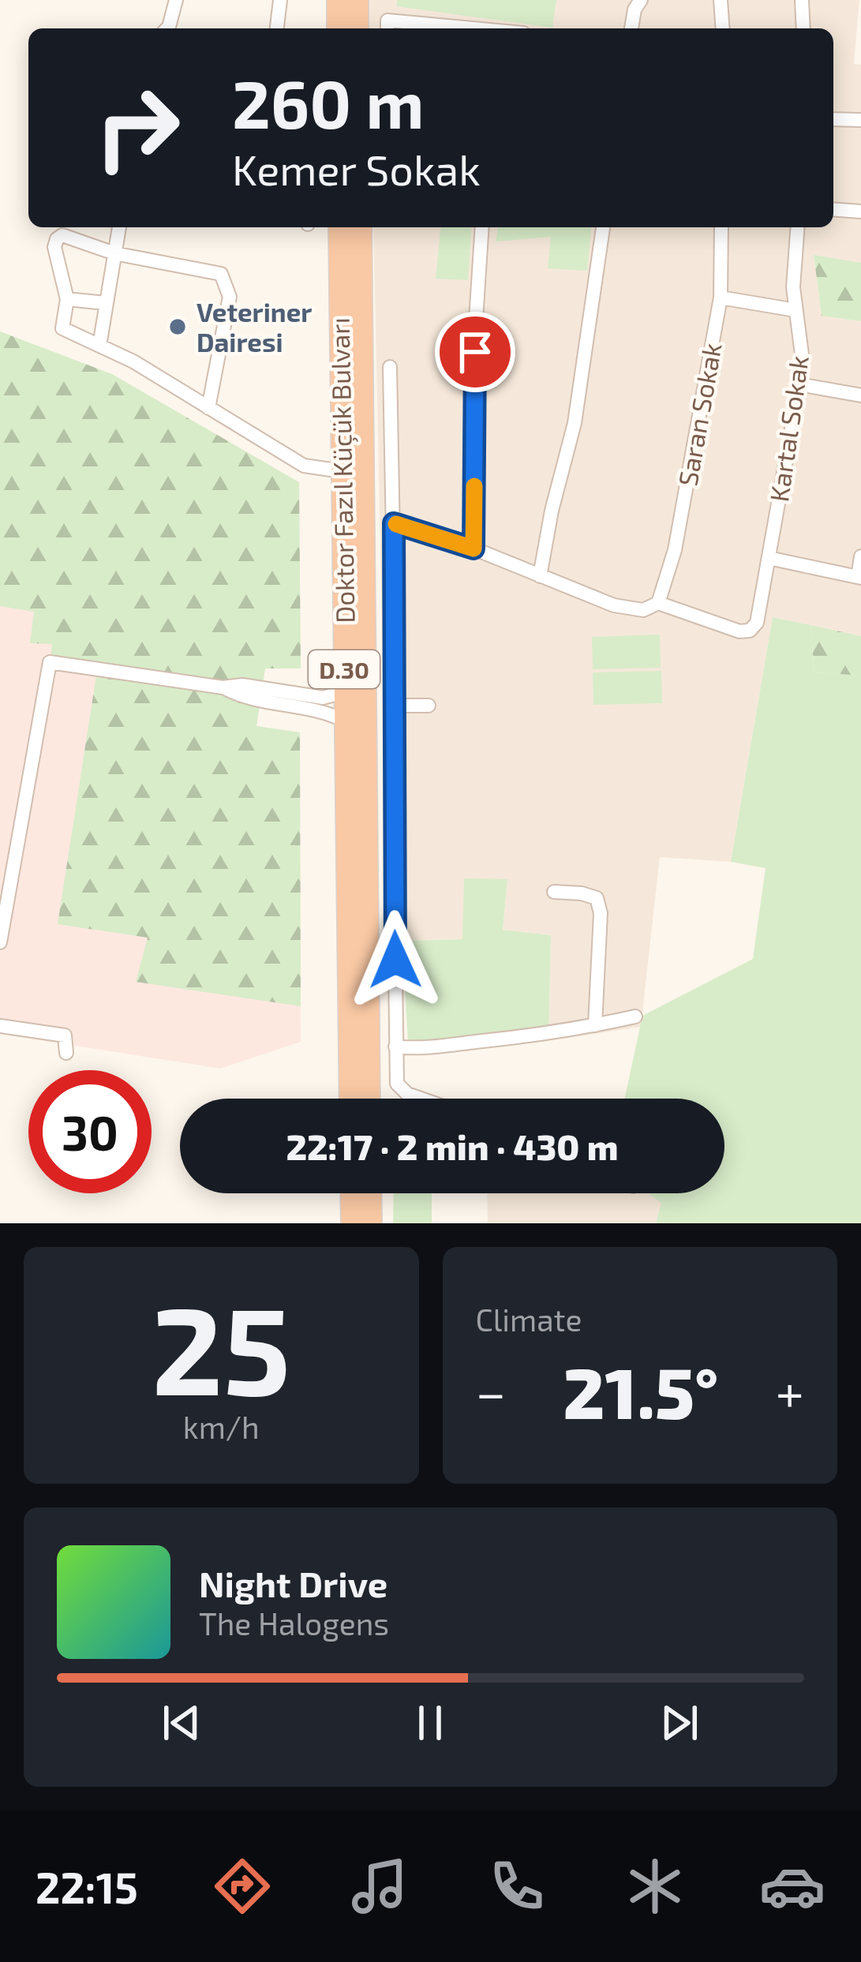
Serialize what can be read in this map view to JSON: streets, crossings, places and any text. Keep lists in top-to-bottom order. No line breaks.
{"streets":{"highway":["Doktor Fazıl Küçük Bulvarı","D.30"],"street":["Saran Sokak","Kartal Sokak"]},"crossings":[["Saran Sokak","Kartal Sokak"]],"places":["Veteriner Dairesi"],"page":{"turn":["260 m","Kemer Sokak"],"limit":"30","trip":"22:17 · 2 min · 430 m","tile":[["25","km/h"],"Climate"],"heat":["−","21.5°","+"],"song":["Night Drive","The Halogens"],"tabs":"22:15"}}
